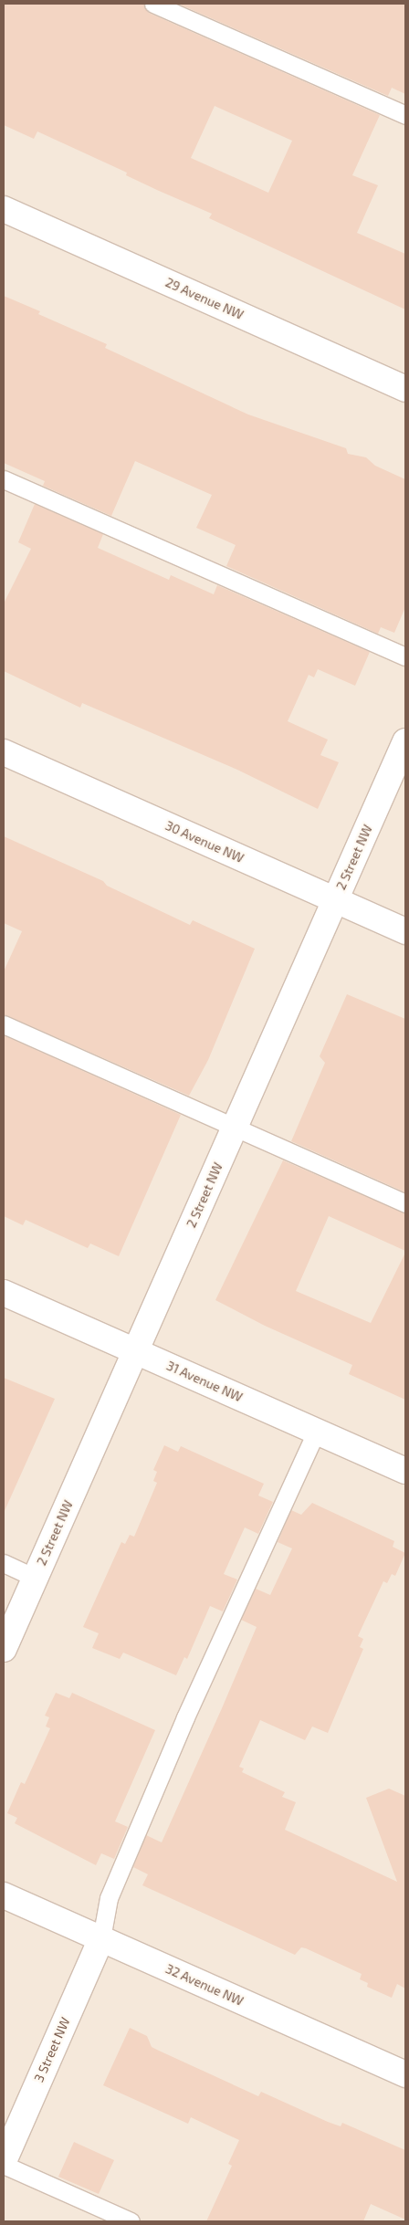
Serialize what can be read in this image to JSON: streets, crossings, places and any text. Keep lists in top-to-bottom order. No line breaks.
{"streets":{"street":["29 Avenue NW","30 Avenue NW","2 Street NW","31 Avenue NW","32 Avenue NW","3 Street NW"]},"crossings":[["30 Avenue NW","2 Street NW"],["2 Street NW","31 Avenue NW"],["32 Avenue NW","3 Street NW"]]}
